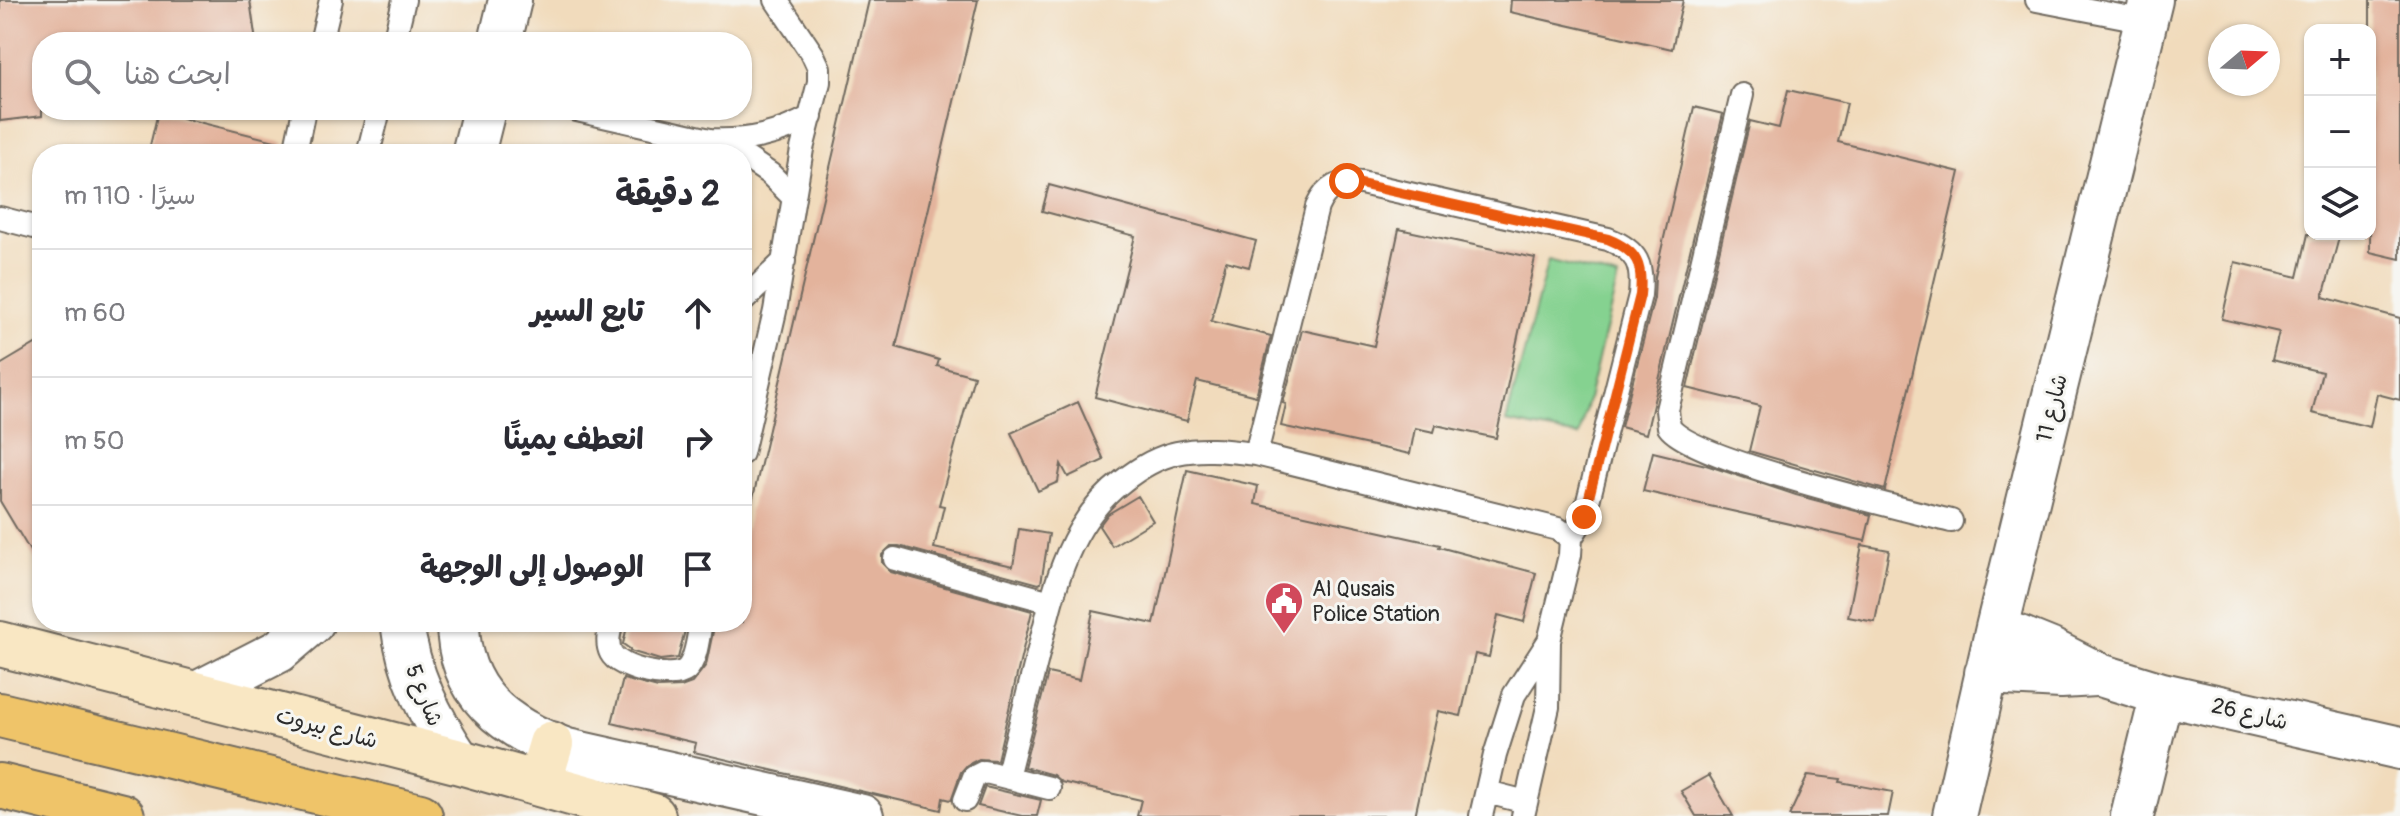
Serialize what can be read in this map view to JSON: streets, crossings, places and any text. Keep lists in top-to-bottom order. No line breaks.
{"streets":{"main road":["شارع بيروت"],"street":["شارع 11","شارع 5","شارع 26"]},"crossings":[["شارع 11","شارع 26"],["شارع 5","شارع بيروت"]],"places":{"public building":["Al Qusais Police Station"]},"north":"right","page":{"map_buttons":["+","−"],"search":"ابحث هنا","heading":["2 دقيقة","سيرًا · 110 m"],"list":[["تابع السير","60 m"],["انعطف يمينًا","50 m"],"الوصول إلى الوجهة"]}}
